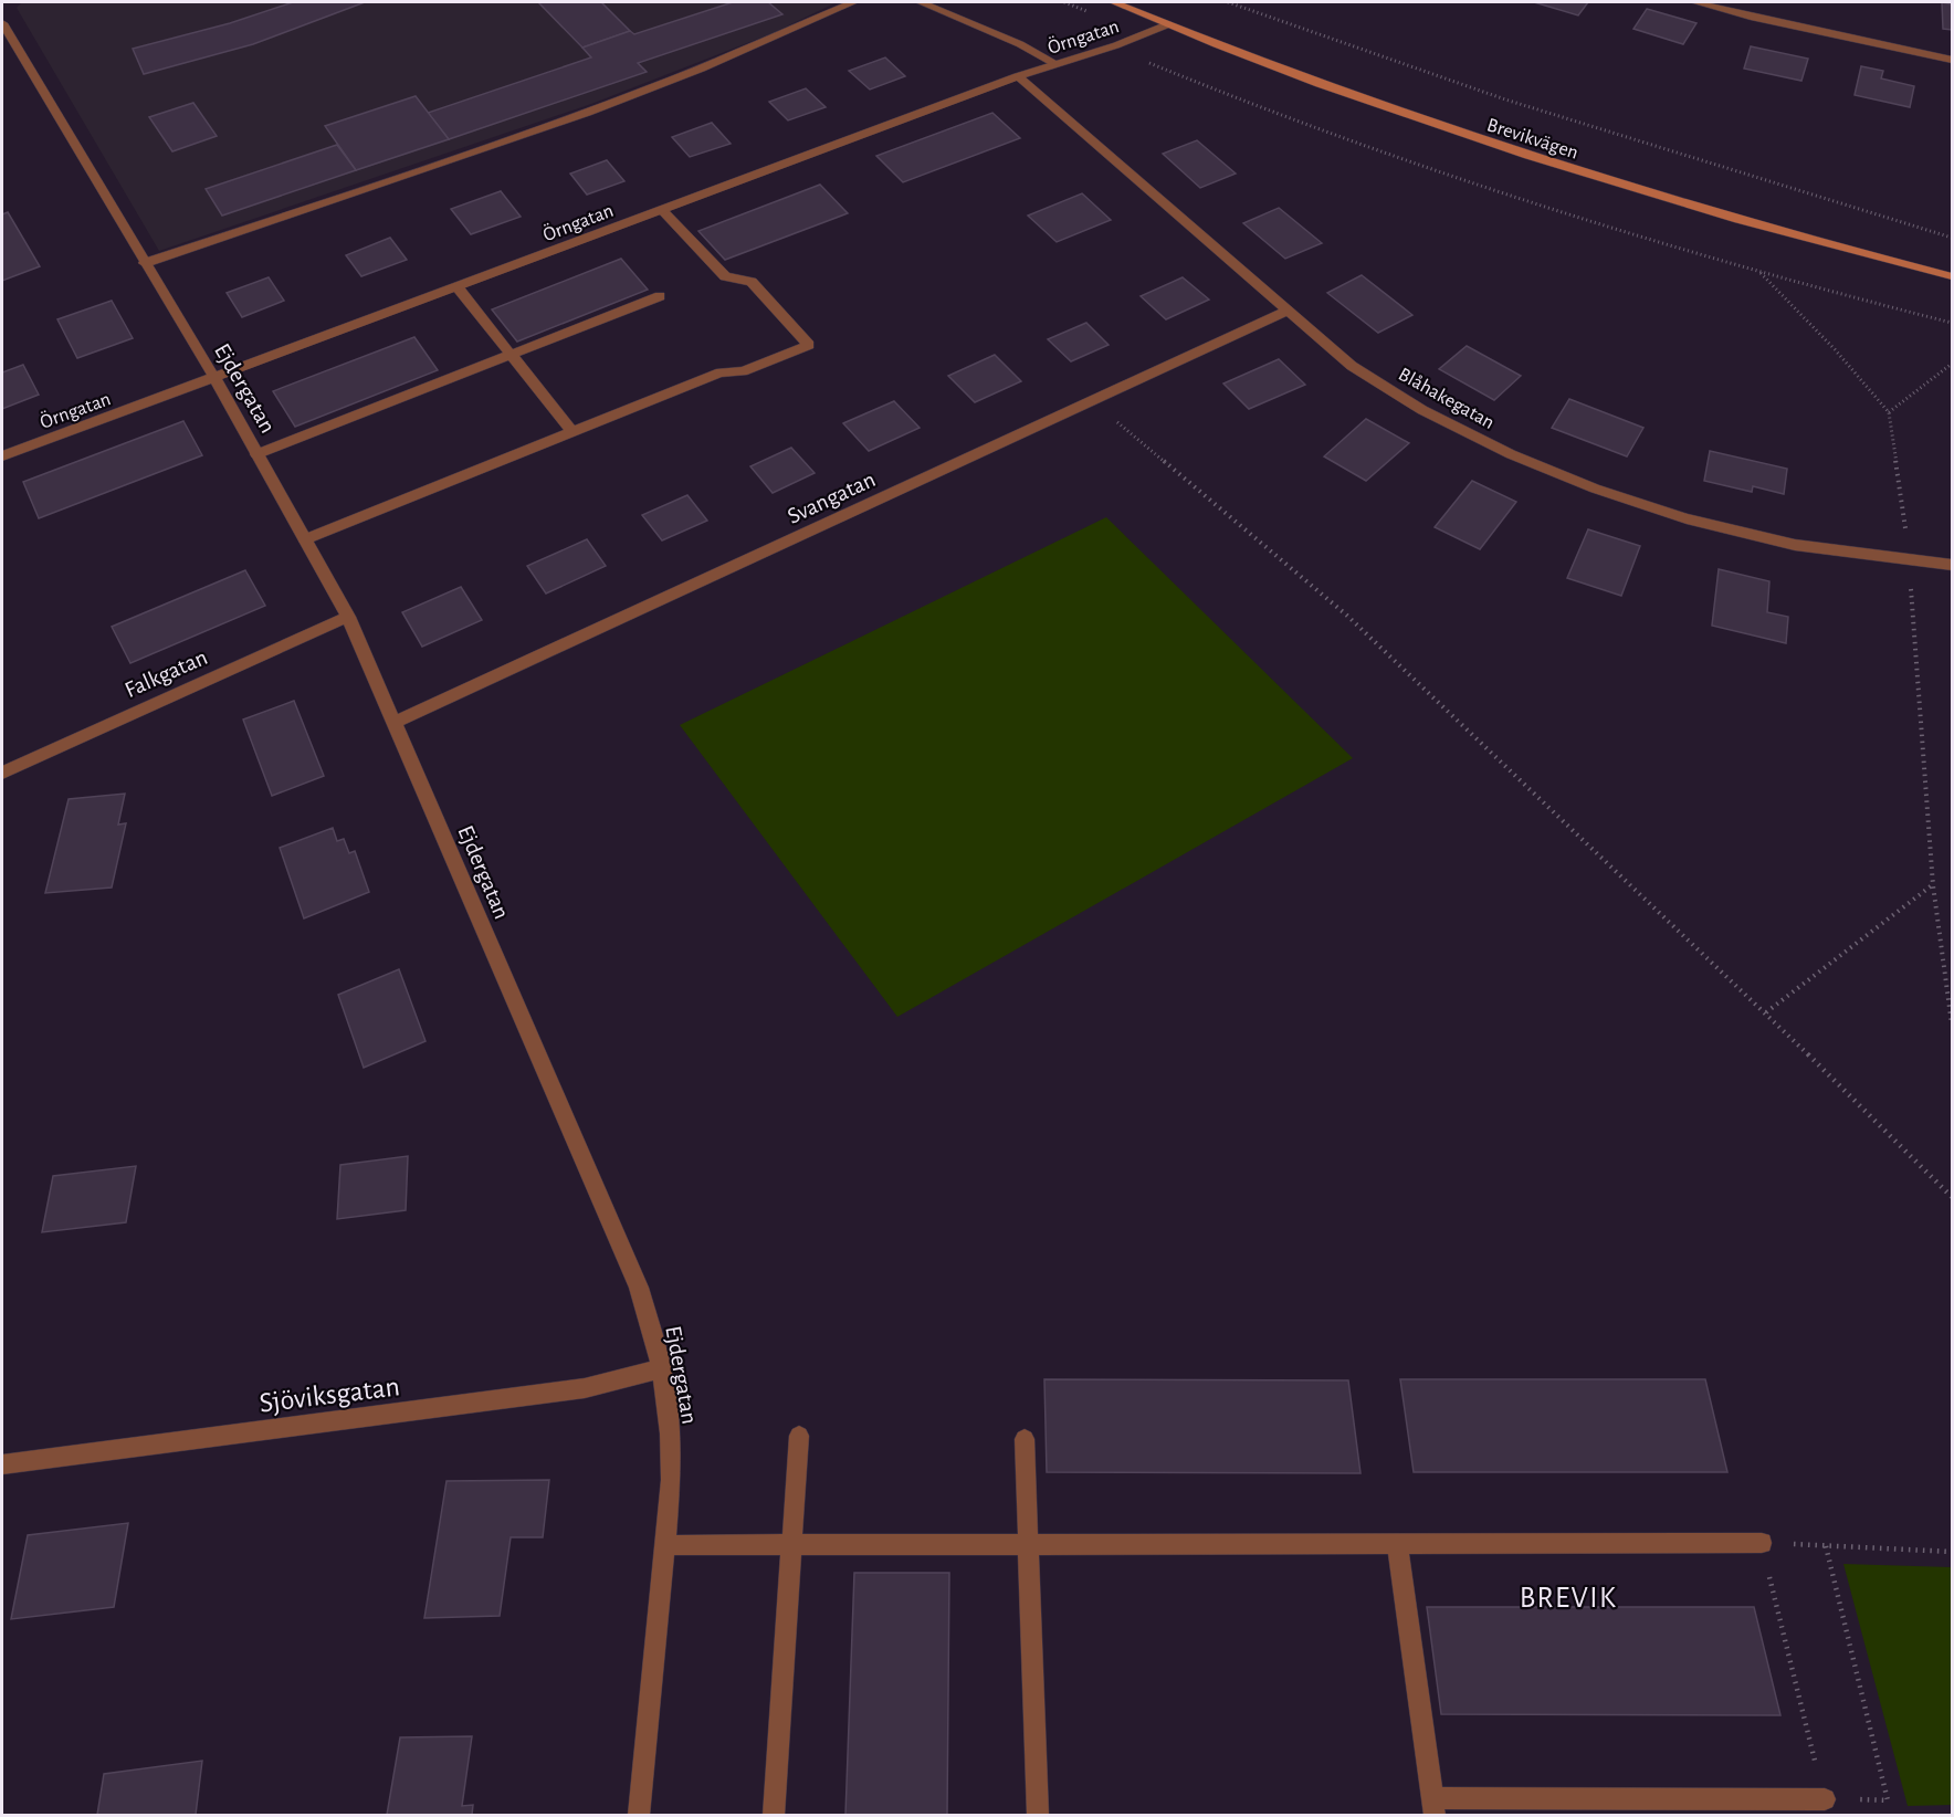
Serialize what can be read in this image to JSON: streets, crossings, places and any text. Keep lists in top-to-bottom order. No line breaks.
{"streets":{"street":["Örngatan","Brevikvägen","Ejdergatan","Blåhakegatan","Svangatan","Falkgatan","Sjöviksgatan"]},"crossings":[["Örngatan","Brevikvägen"],["Örngatan","Ejdergatan"],["Örngatan","Blåhakegatan"],["Ejdergatan","Svangatan"],["Ejdergatan","Falkgatan"],["Ejdergatan","Sjöviksgatan"],["Blåhakegatan","Svangatan"]],"districts":["BREVIK"]}
